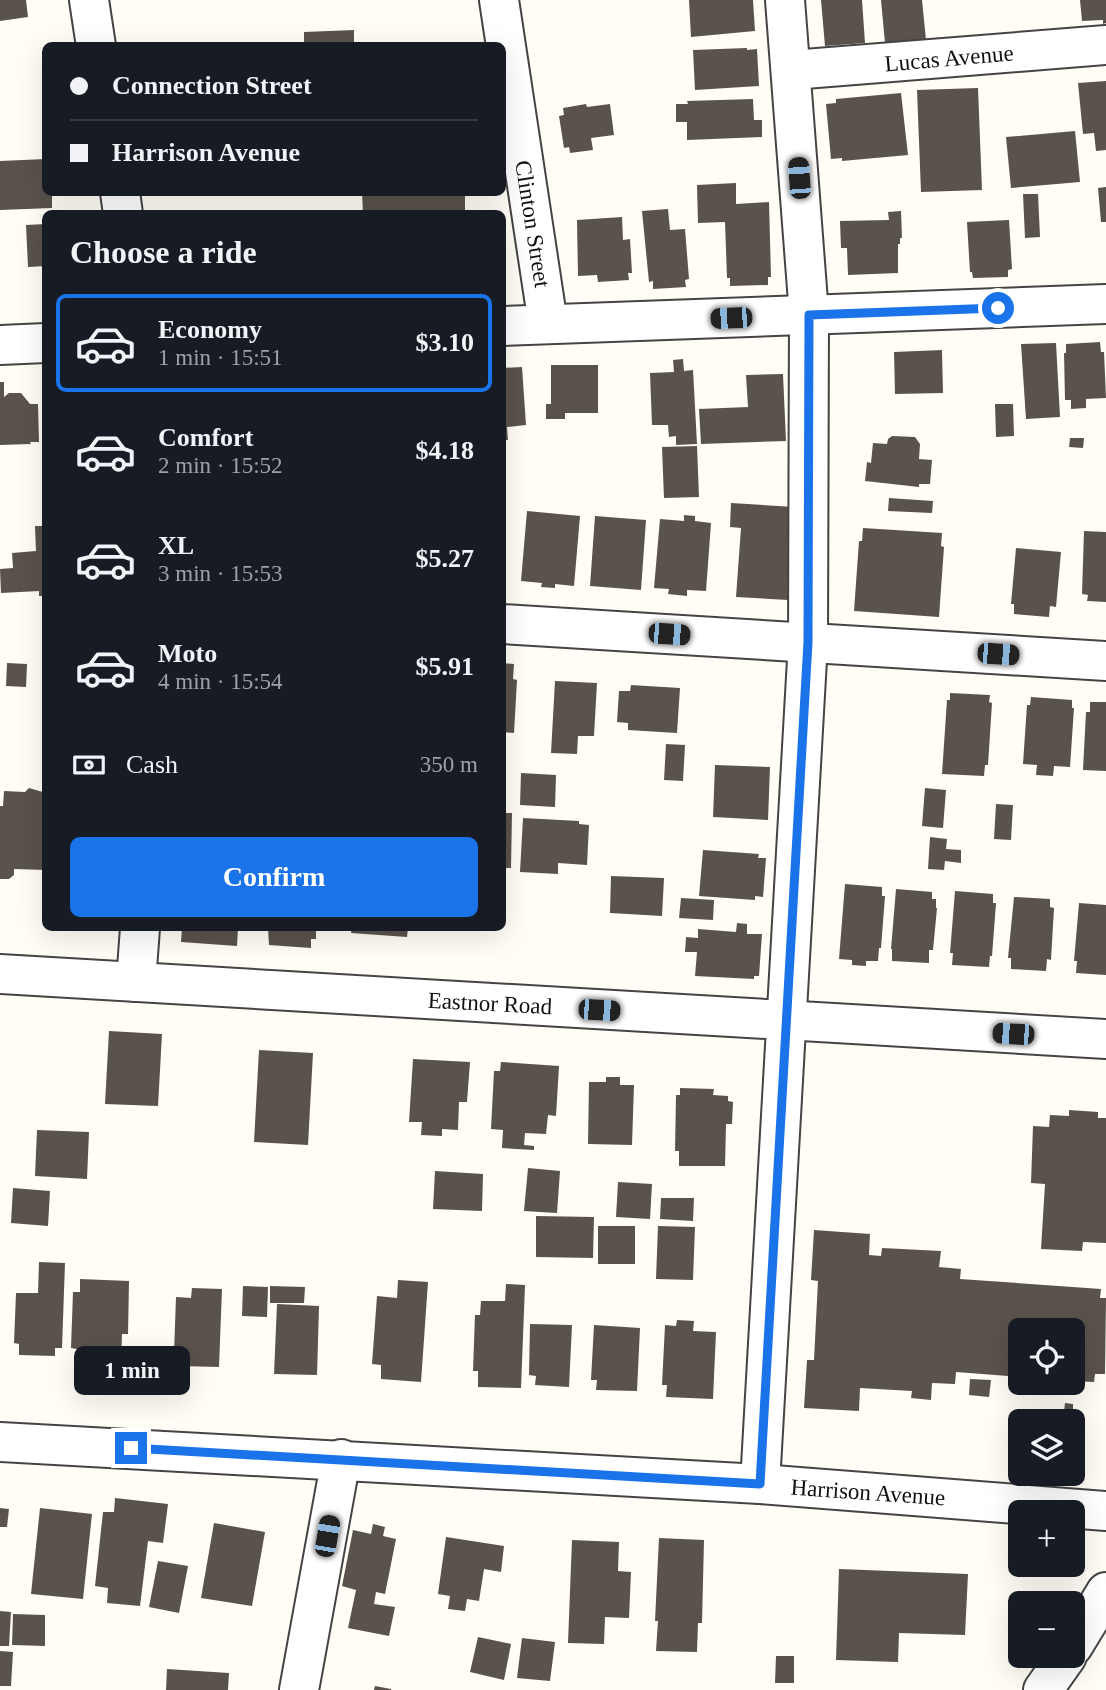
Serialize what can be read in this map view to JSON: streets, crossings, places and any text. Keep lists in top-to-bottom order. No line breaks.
{"streets":{"street":["Lucas Avenue","Clinton Street","Eastnor Road","Harrison Avenue"]},"page":{"banner":["Connection Street","Harrison Avenue"],"heading":"Choose a ride","list":[{"name":"Economy","note":"1 min · 15:51","value":"$3.10"},{"name":"Comfort","note":"2 min · 15:52","value":"$4.18"},{"name":"XL","note":"3 min · 15:53","value":"$5.27"},{"name":"Moto","note":"4 min · 15:54","value":"$5.91"}],"pay":["Cash","350 m"],"buttons":"Confirm","map_buttons":["+","−"],"bubble":"1 min"}}
